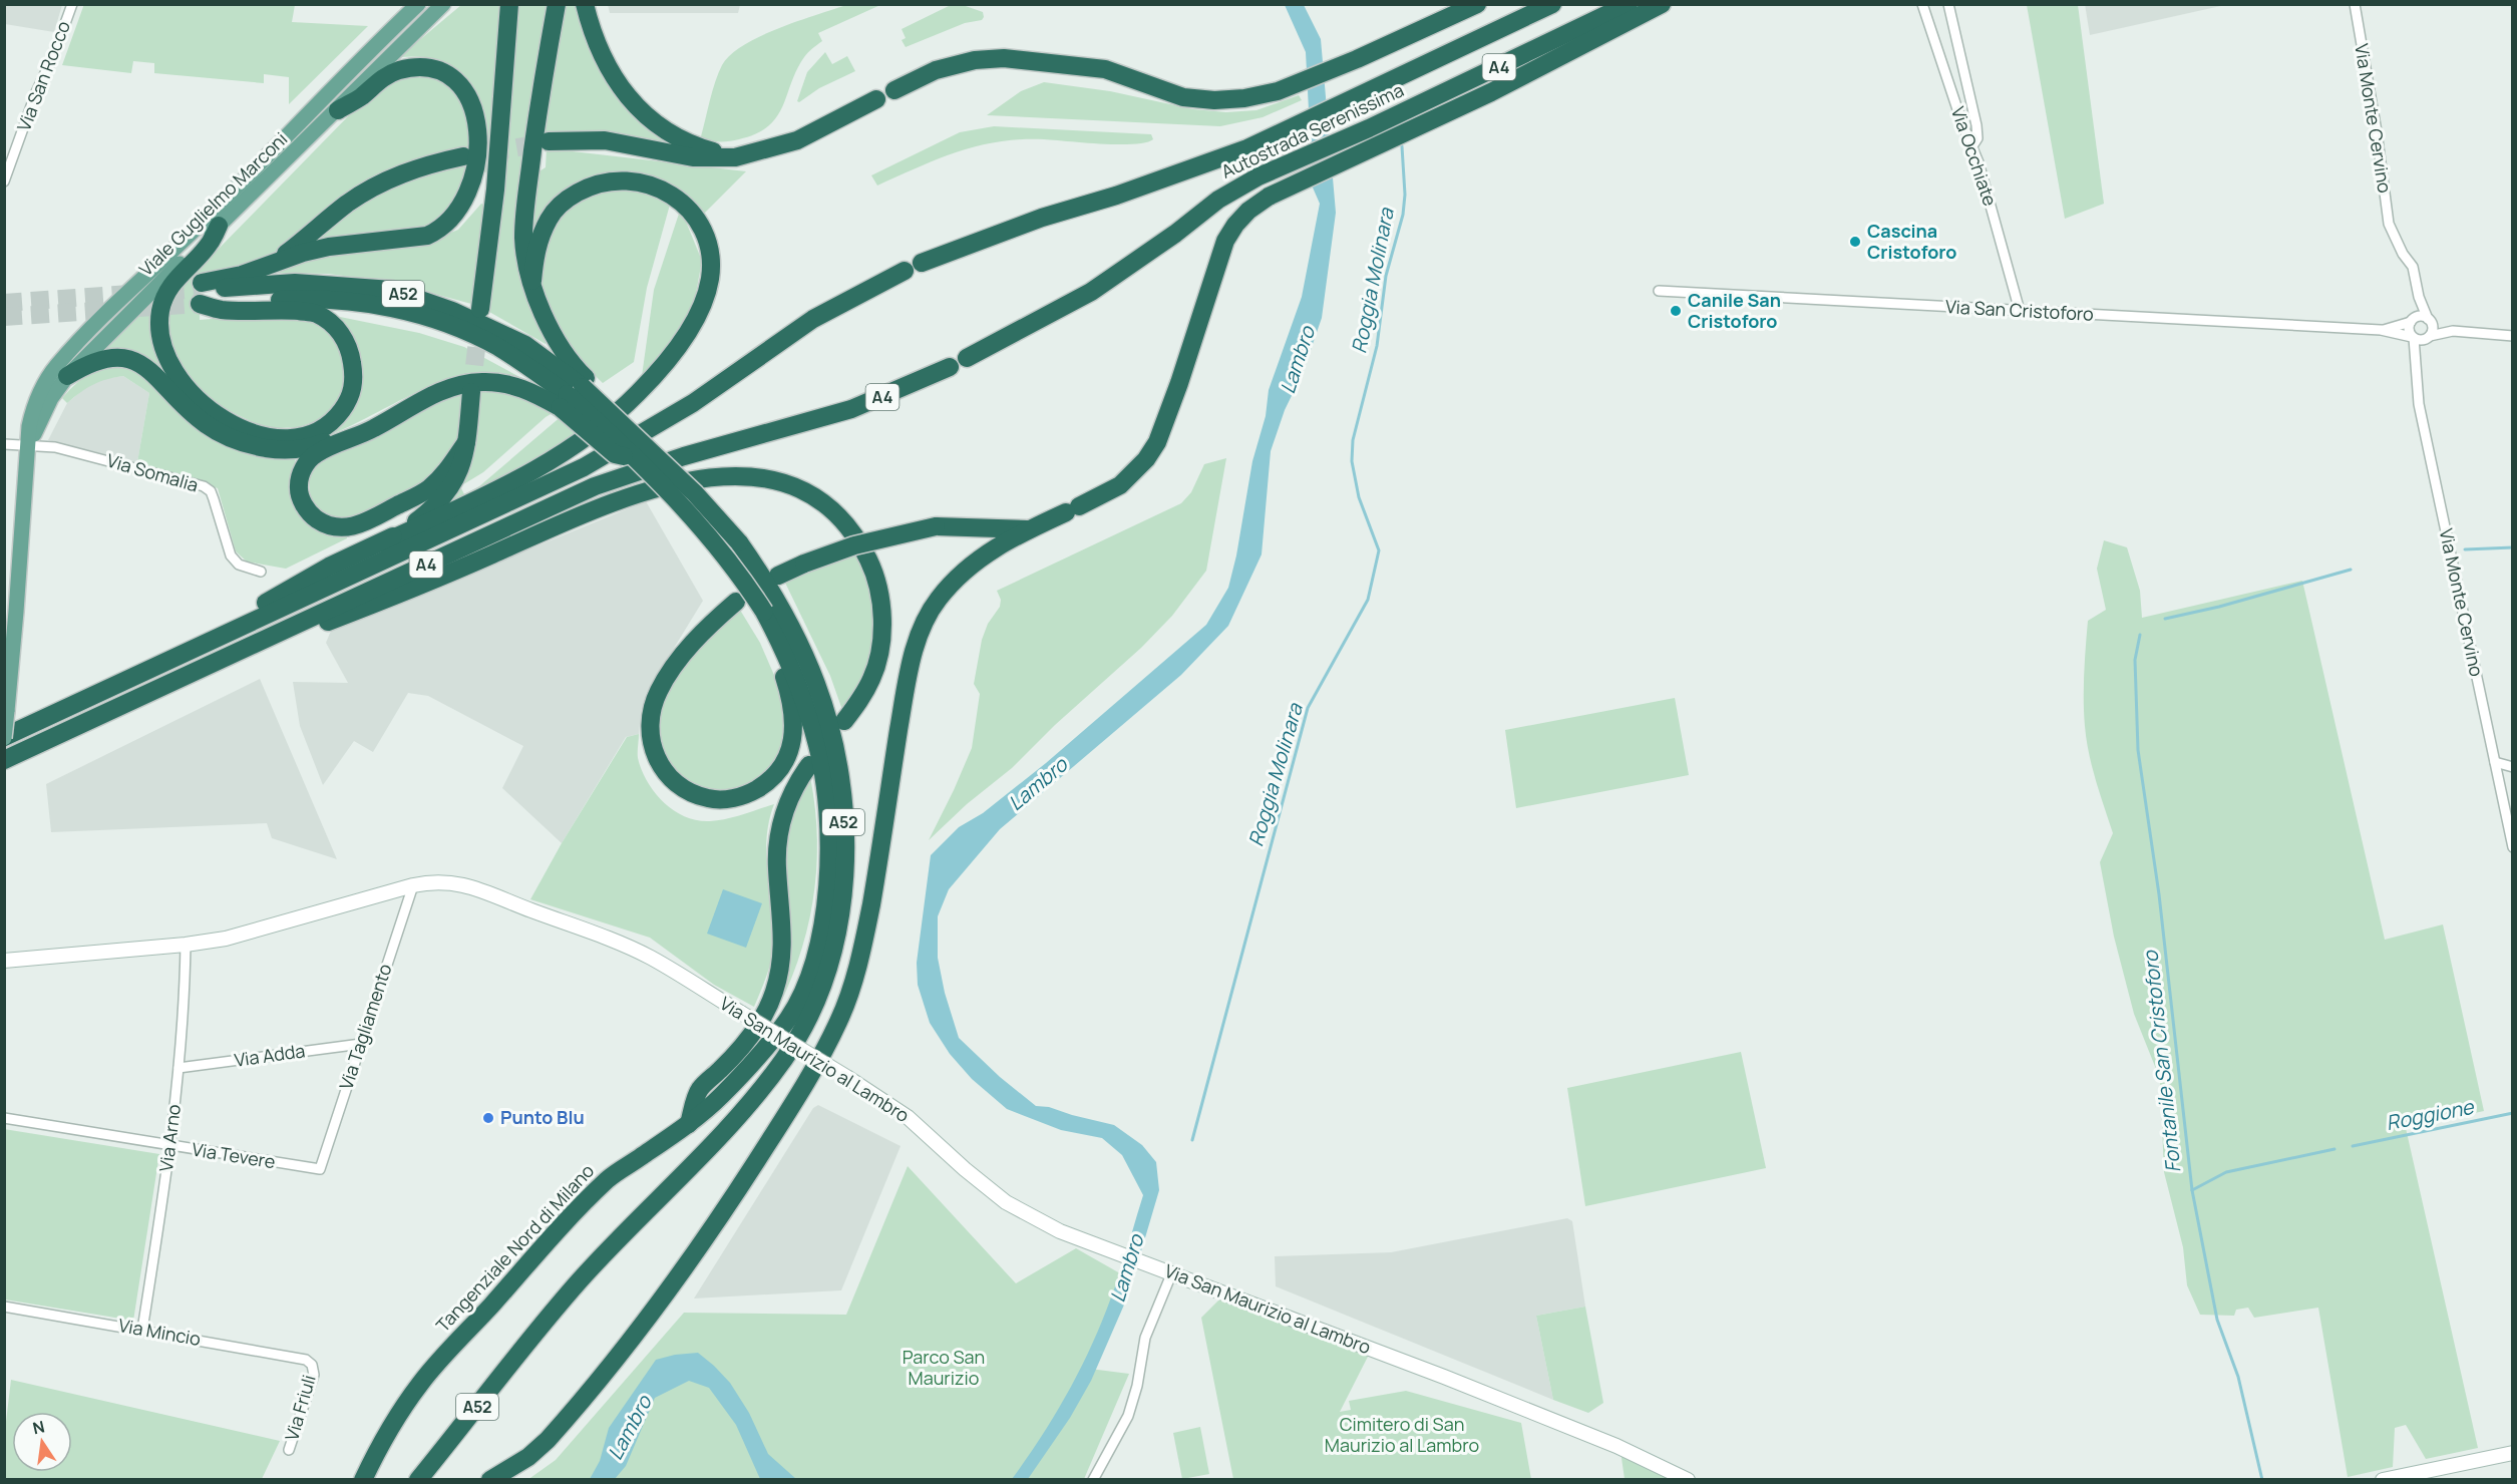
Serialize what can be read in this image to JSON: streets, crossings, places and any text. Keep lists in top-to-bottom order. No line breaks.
{"streets":{"highway":["A4","Autostrada Serenissima","A52","Tangenziale Nord di Milano"],"main road":["Viale Guglielmo Marconi","Via San Maurizio al Lambro"],"street":["Via San Rocco","Via Monte Cervino","Via Occhiate","Via San Cristoforo","Via Somalia","Via Tagliamento","Via Adda","Via Arno","Via Tevere","Via Mincio","Via Friuli"]},"crossings":[["A4","Viale Guglielmo Marconi"],["Via Monte Cervino","Via San Cristoforo"],["Via Occhiate","Via San Cristoforo"],["Viale Guglielmo Marconi","Via Somalia"],["A52","Tangenziale Nord di Milano"],["Via Tagliamento","Via Adda"],["Via Tagliamento","Via San Maurizio al Lambro"],["Via Tagliamento","Via Tevere"],["Via Adda","Via Arno"],["Via San Maurizio al Lambro","Via Arno"],["Via Arno","Via Tevere"],["Via Arno","Via Mincio"],["Via Mincio","Via Friuli"]],"water":["Roggia Molinara","Lambro","Fontanile San Cristoforo","Roggione"],"parks":["Parco San Maurizio","Cimitero di San Maurizio al Lambro"],"places":["Cascina Cristoforo","Canile San Cristoforo","Punto Blu"],"north":"top"}
